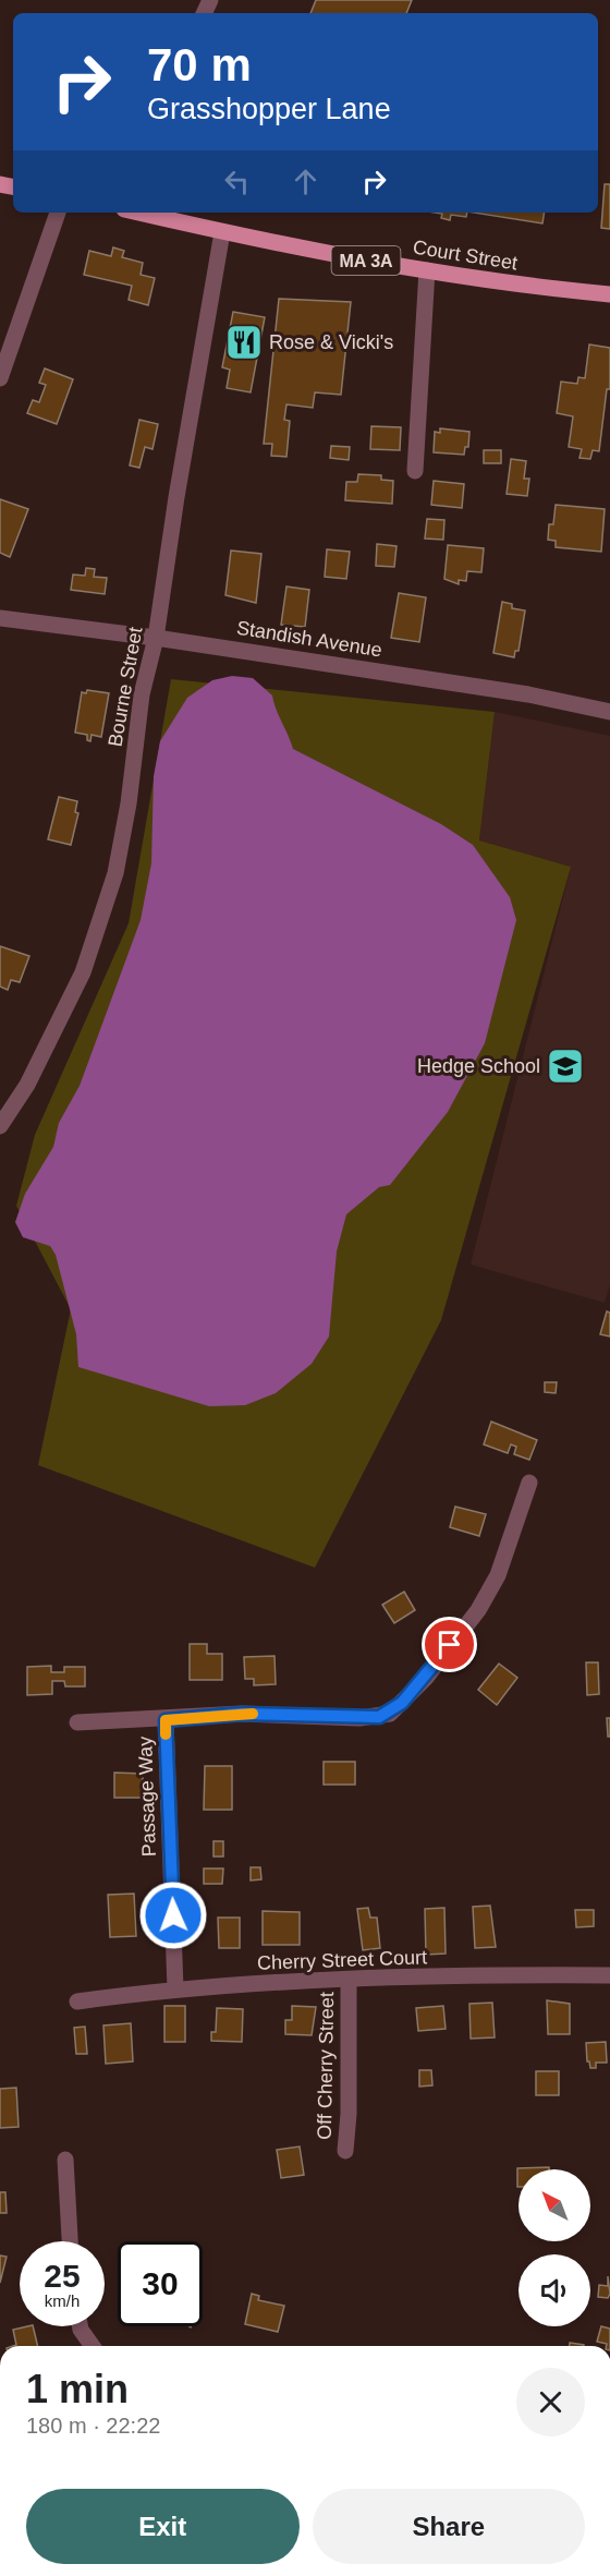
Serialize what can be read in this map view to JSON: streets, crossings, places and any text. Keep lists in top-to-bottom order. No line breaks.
{"streets":{"main road":["Court Street","MA 3A"],"street":["Standish Avenue","Bourne Street","Passage Way","Cherry Street Court","Off Cherry Street"]},"crossings":[["Court Street","Bourne Street"],["Standish Avenue","Bourne Street"],["Passage Way","Cherry Street Court"],["Cherry Street Court","Off Cherry Street"]],"places":{"restaurant":["Rose & Vicki's"],"school or university":["Hedge School"]},"north":"top left","page":{"turn":["70 m","Grasshopper Lane"],"speed":"25 km/h","limit":"30","heading":["1 min","180 m · 22:22"],"buttons":["Exit","Share"]}}
